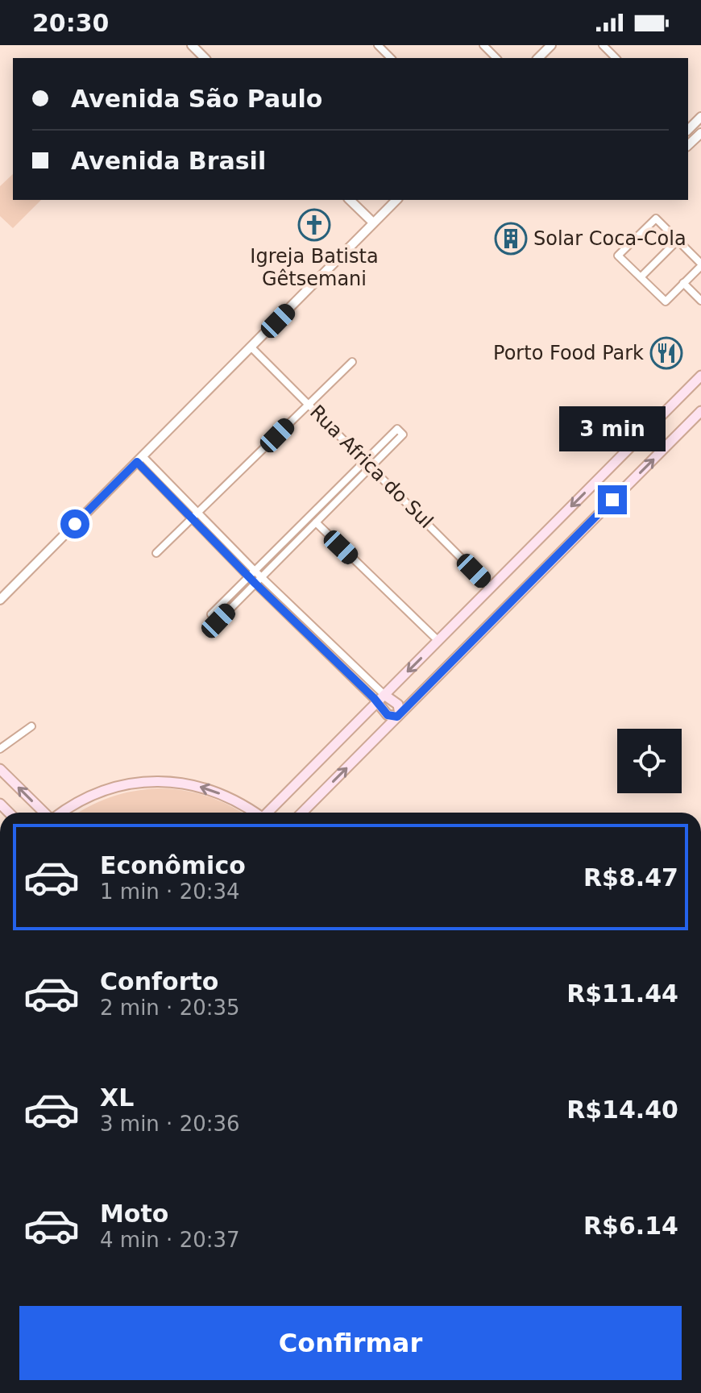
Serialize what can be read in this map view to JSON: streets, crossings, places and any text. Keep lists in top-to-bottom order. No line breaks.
{"streets":{"street":["Rua Africa do Sul"]},"places":{"church":["Igreja Batista Gêtsemani"],"building":["Solar Coca-Cola"],"restaurant":["Porto Food Park"]},"page":{"status":"20:30","banner":["Avenida São Paulo","Avenida Brasil"],"bubble":"3 min","list":[{"name":"Econômico","note":"1 min · 20:34","value":"R$8.47"},{"name":"Conforto","note":"2 min · 20:35","value":"R$11.44"},{"name":"XL","note":"3 min · 20:36","value":"R$14.40"},{"name":"Moto","note":"4 min · 20:37","value":"R$6.14"}],"buttons":"Confirmar"}}
